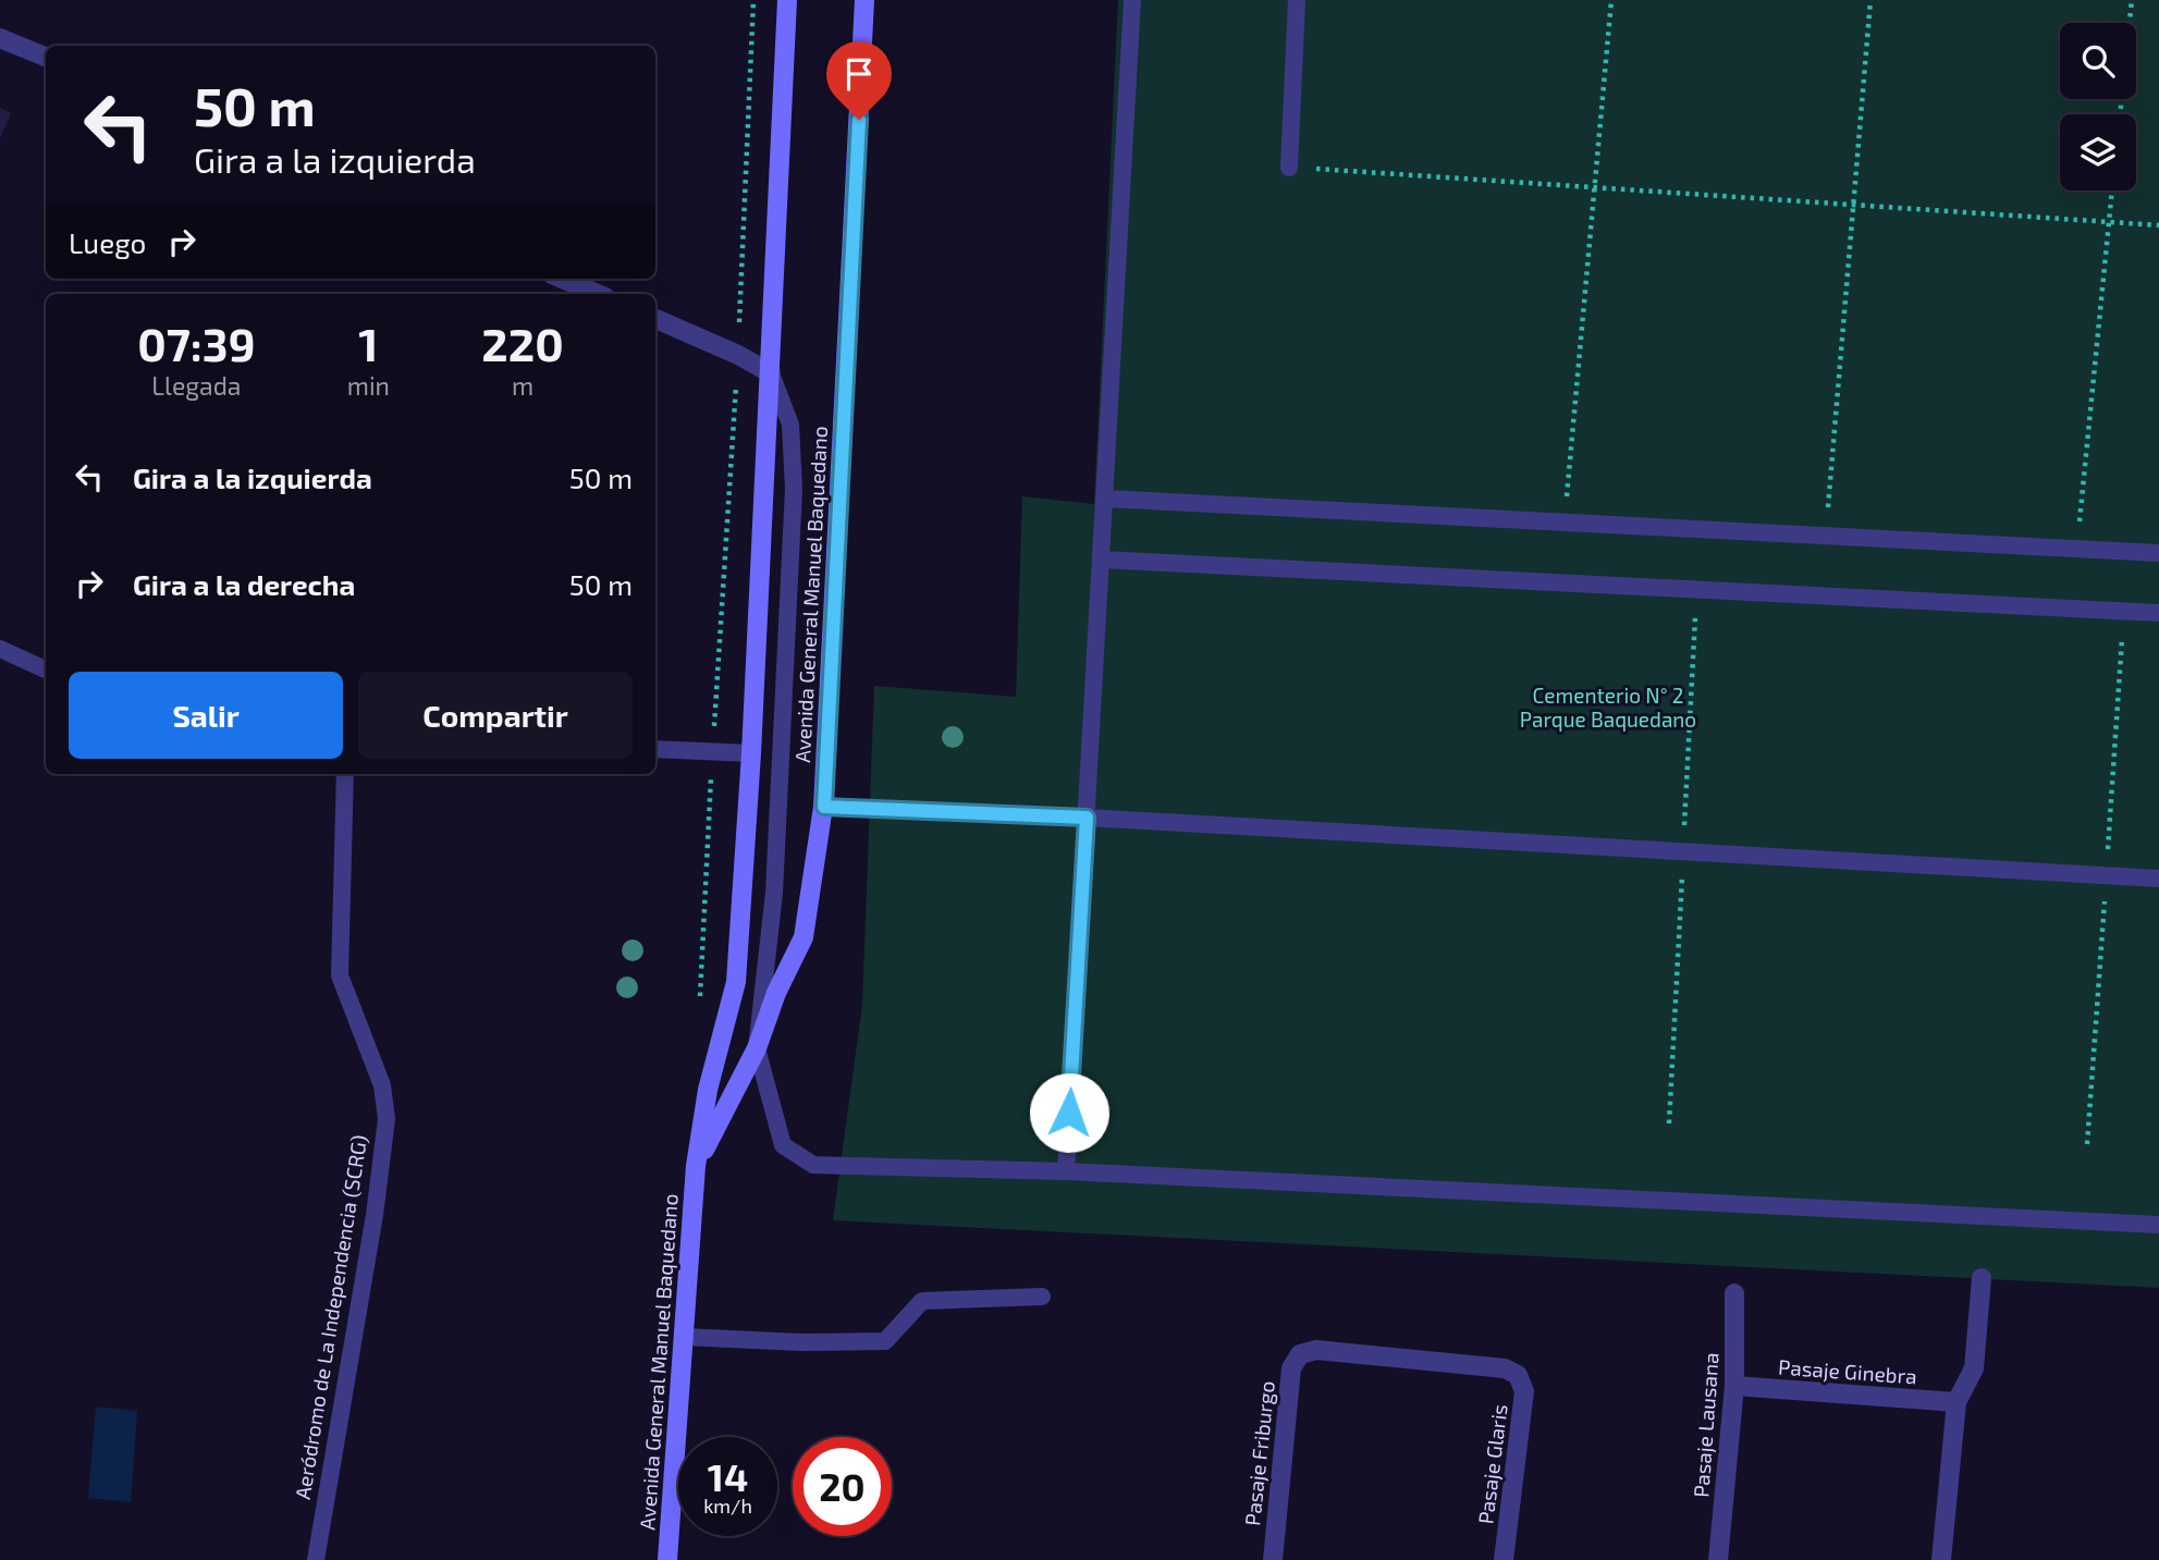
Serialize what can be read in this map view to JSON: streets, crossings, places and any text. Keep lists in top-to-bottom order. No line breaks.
{"streets":{"main road":["Avenida General Manuel Baquedano"],"street":["Pasaje Ginebra","Pasaje Lausana","Pasaje Friburgo","Pasaje Glaris"],"lane":["Aeródromo de La Independencia (SCRG)"]},"crossings":[["Pasaje Ginebra","Pasaje Lausana"],["Pasaje Friburgo","Pasaje Glaris"]],"parks":["Cementerio N° 2 Parque Baquedano"],"page":{"turn":["50 m","Gira a la izquierda"],"then":"Luego","eta":["07:39","Llegada","1","min","220","m"],"list":[{"name":"Gira a la izquierda","value":"50 m"},{"name":"Gira a la derecha","value":"50 m"}],"buttons":["Salir","Compartir"],"speed":"14 km/h","limit":"20"}}
